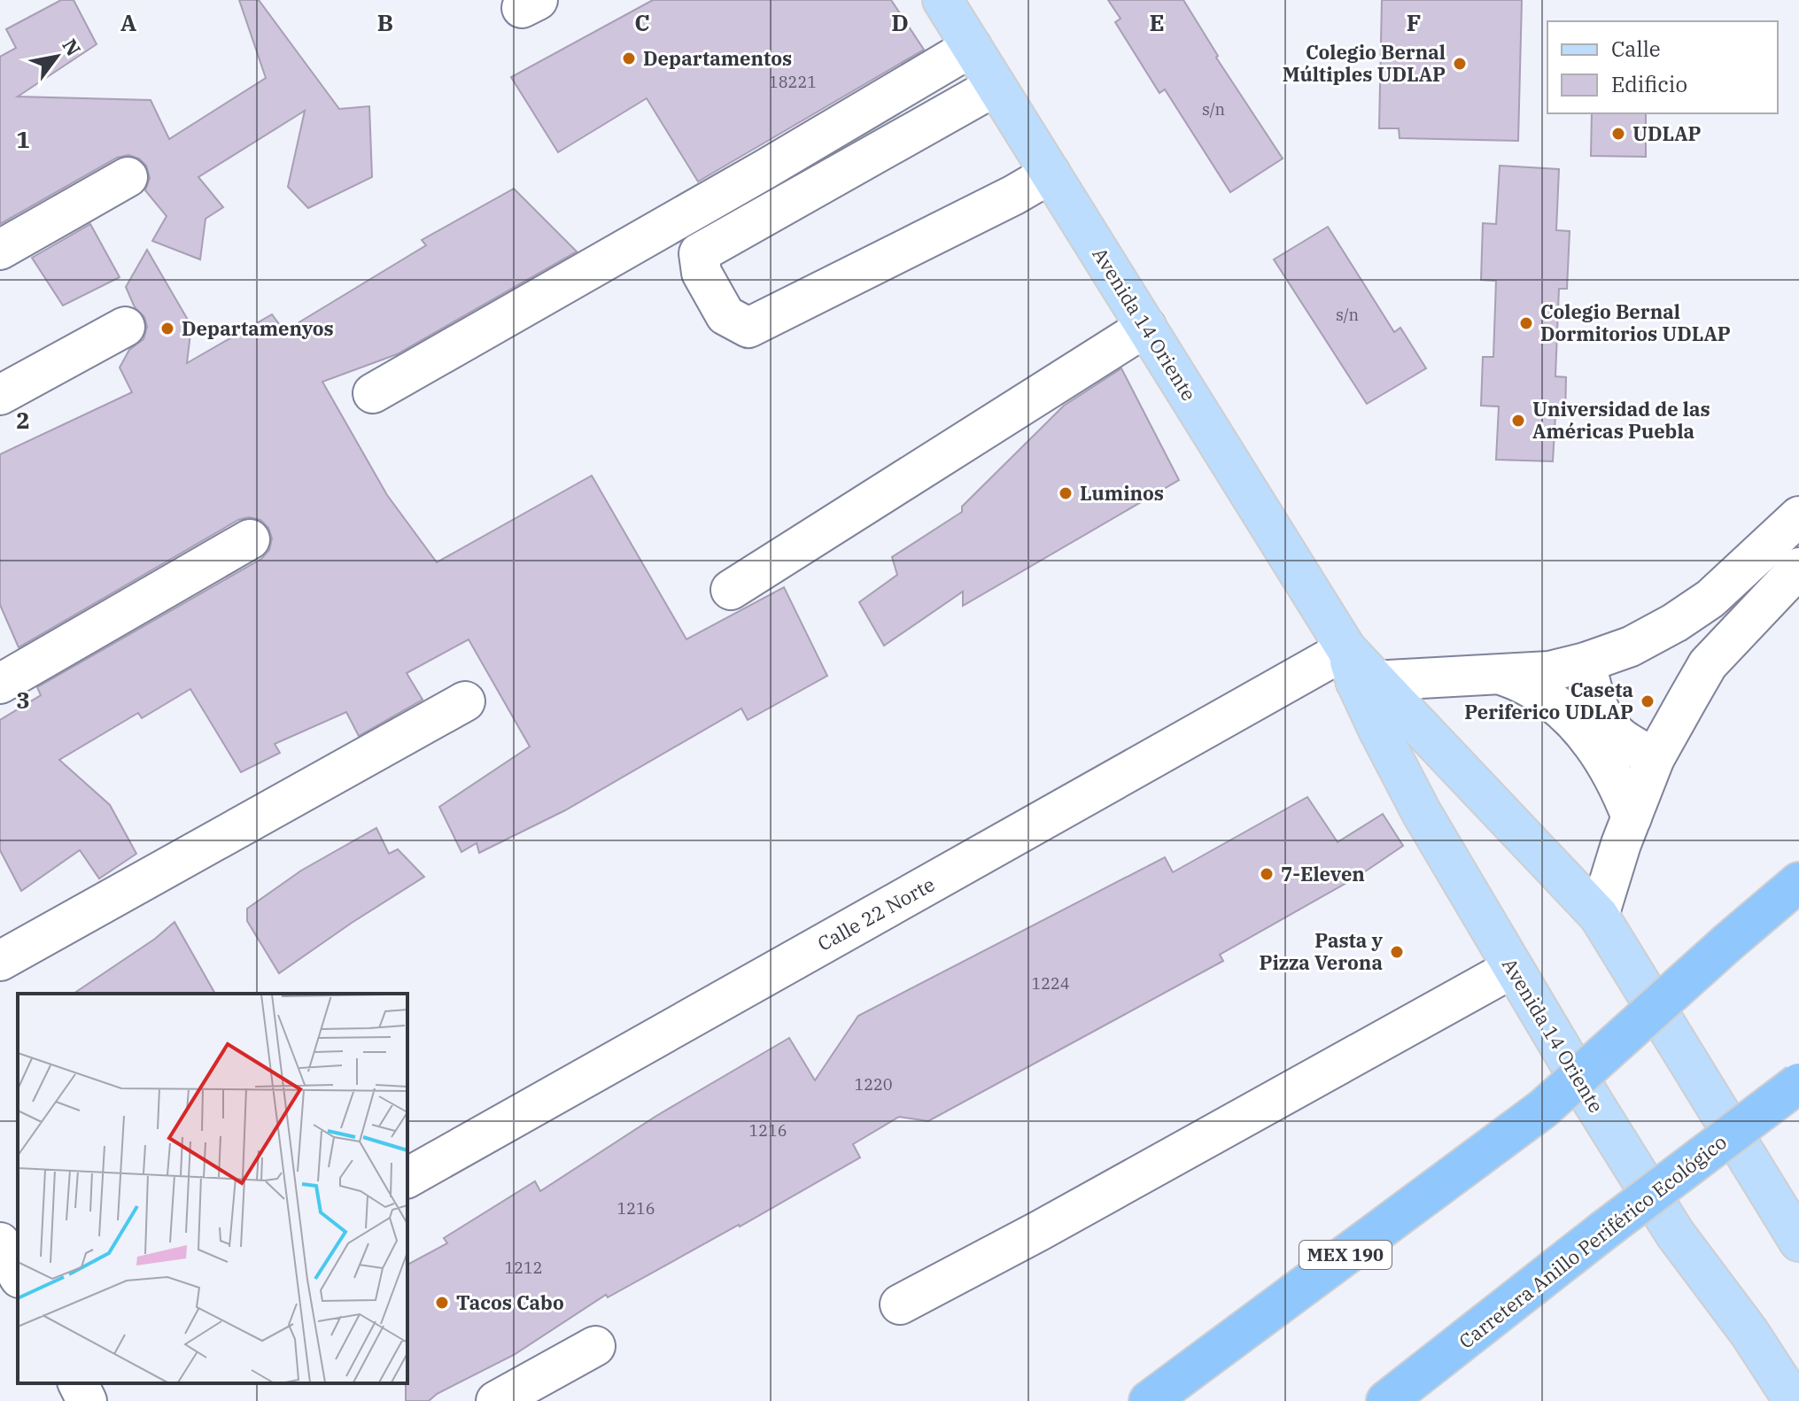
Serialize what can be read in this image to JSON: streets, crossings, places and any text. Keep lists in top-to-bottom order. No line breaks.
{"streets":{"highway":["Carretera Anillo Periférico Ecológico","MEX 190"],"main road":["Avenida 14 Oriente"],"street":["Calle 22 Norte"]},"crossings":[["Avenida 14 Oriente","Calle 22 Norte"]],"places":["Departamentos","Colegio Bernal Múltiples UDLAP","UDLAP","Colegio Bernal Dormitorios UDLAP","Departamenyos","Universidad de las Américas Puebla","Luminos","Caseta Periferico UDLAP","7-Eleven","Pasta y Pizza Verona","Tacos Cabo"],"house_numbers":["18221","s/n","s/n","1224","1220","1216","1216","1212"],"legend":["Calle","Edificio"],"north":"top right","grid":{"columns":["A","B","C","D","E","F"],"rows":["1","2","3"]}}
